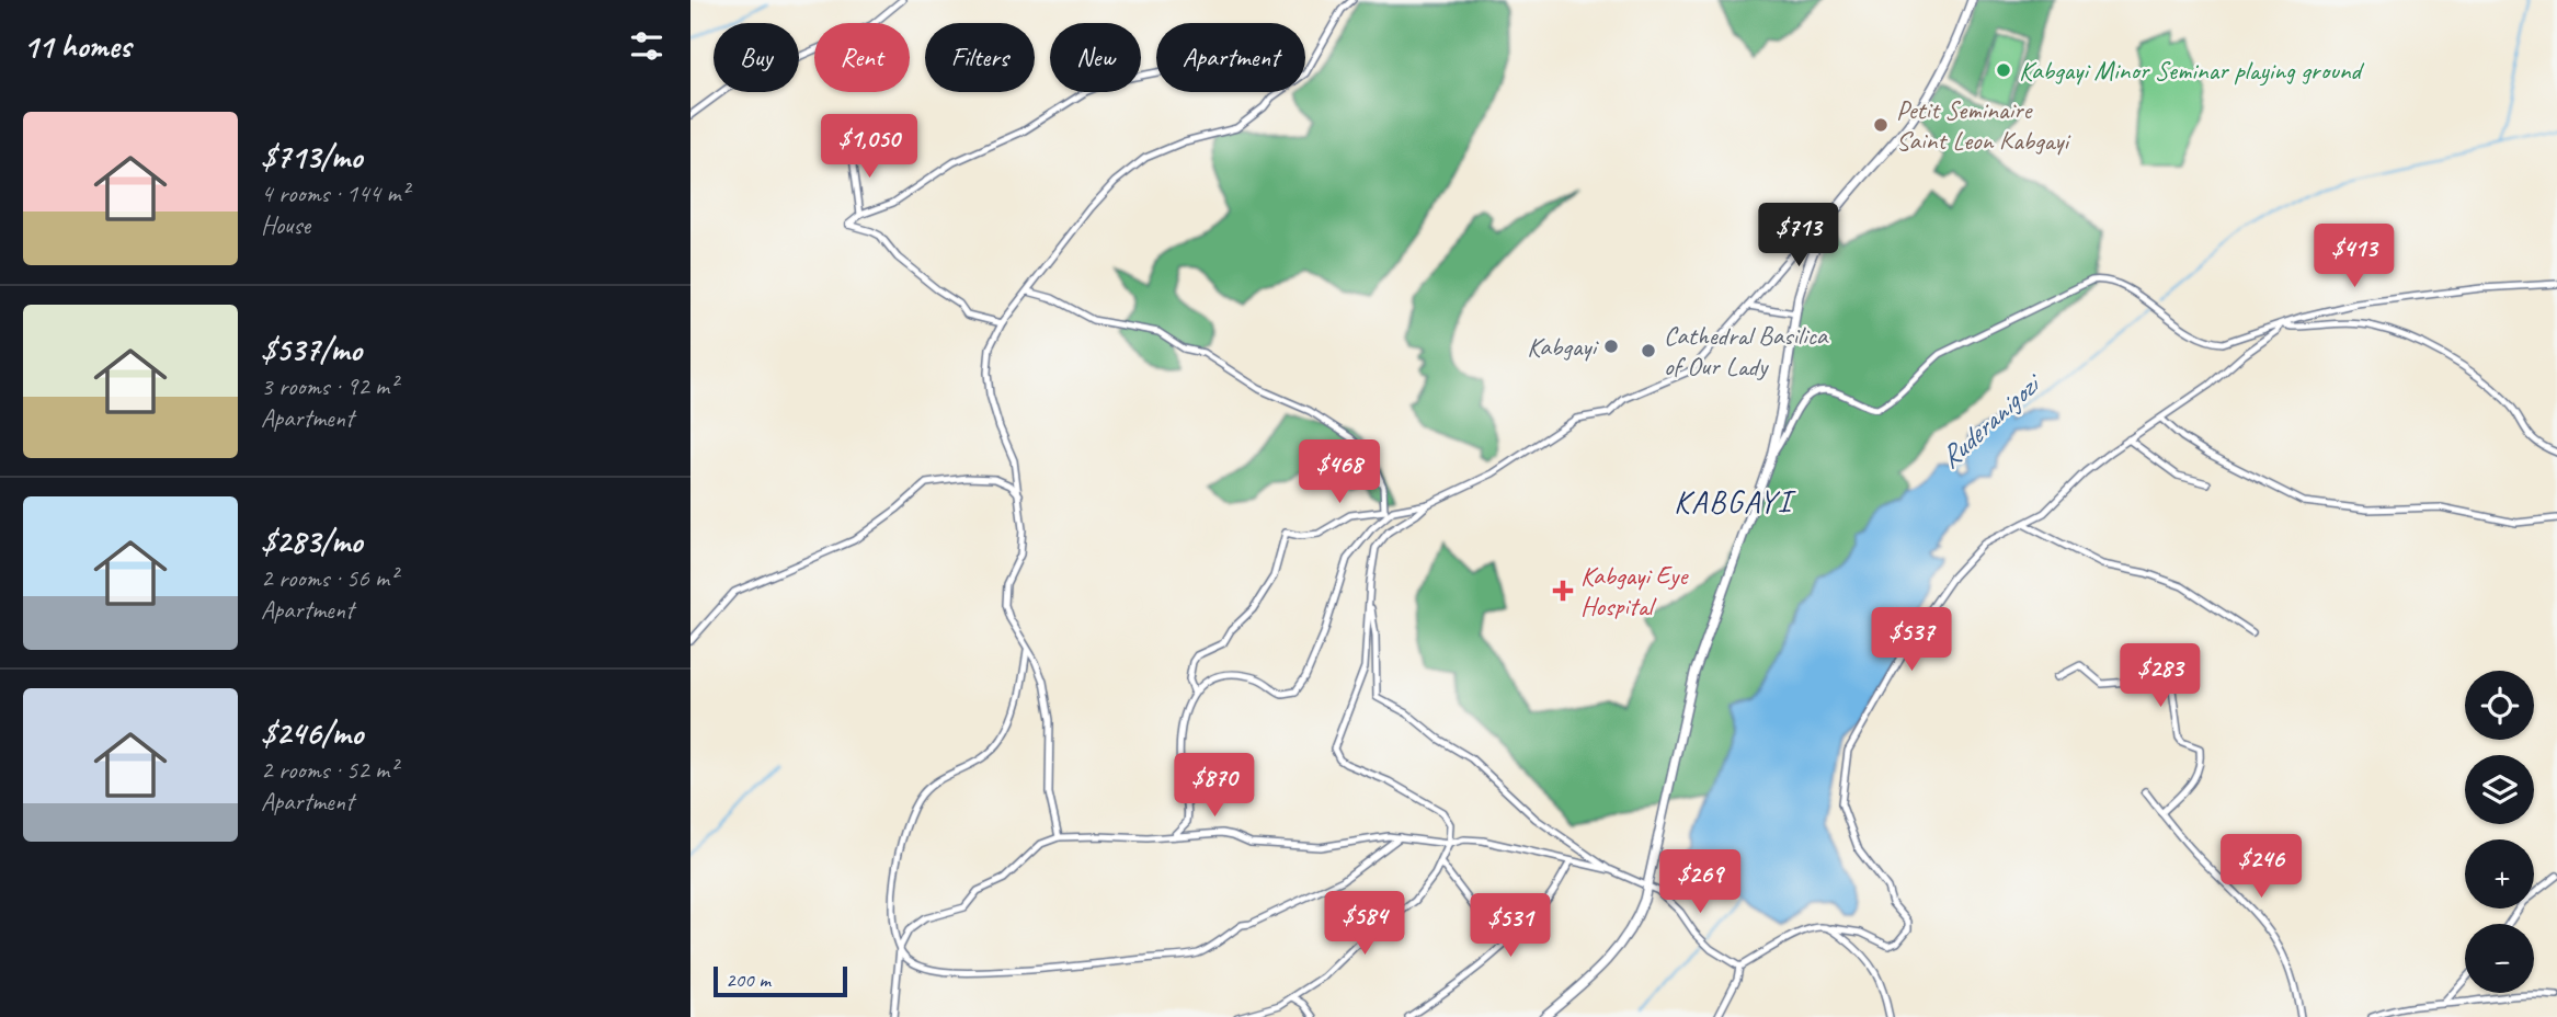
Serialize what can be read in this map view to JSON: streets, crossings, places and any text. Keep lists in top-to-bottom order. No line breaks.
{"districts":["KABGAYI"],"water":["Ruderanigozi"],"places":{"other":["Kabgayi Minor Seminar playing ground","Petit Seminaire Saint Leon Kabgayi","Kabgayi","Cathedral Basilica of Our Lady"],"health":["Kabgayi Eye Hospital"]},"scale_bar":"200 m","page":{"heading":"11 homes","chip":["Buy","Rent","Filters","New","Apartment"],"list":[{"name":"$713/mo","note":"4 rooms · 144 m² · House"},{"name":"$537/mo","note":"3 rooms · 92 m² · Apartment"},{"name":"$283/mo","note":"2 rooms · 56 m² · Apartment"},{"name":"$246/mo","note":"2 rooms · 52 m² · Apartment"}],"price":["$1,050","$713","$413","$468","$537","$283","$870","$246","$269","$584","$531"],"map_buttons":["+","−"],"scale":"200 m"}}
